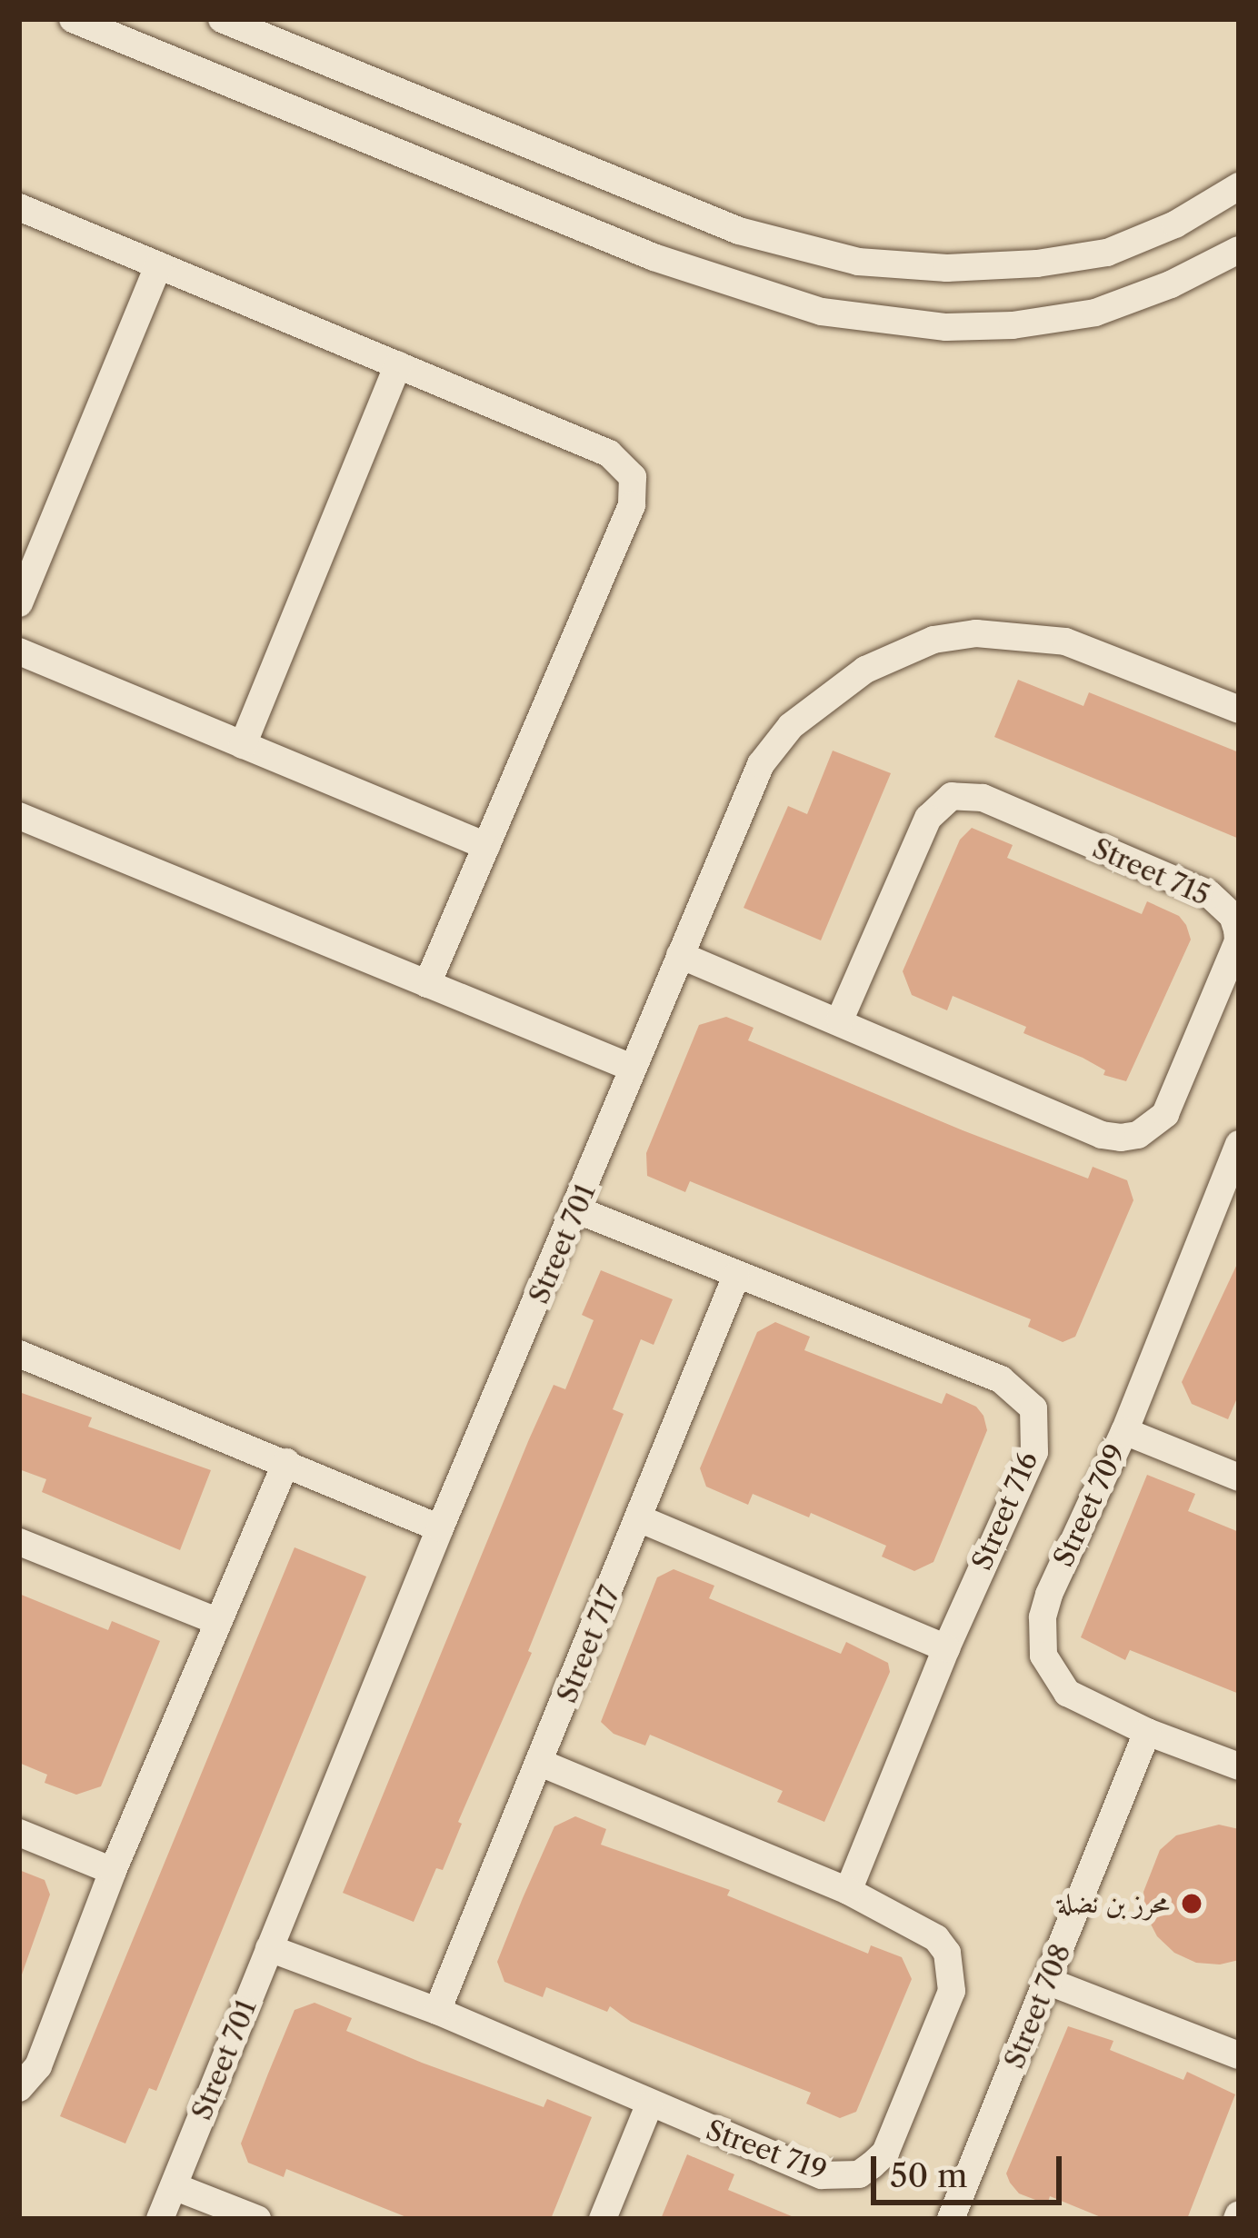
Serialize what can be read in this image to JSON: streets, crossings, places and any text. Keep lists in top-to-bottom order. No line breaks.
{"streets":{"street":["Street 715","Street 701","Street 709","Street 716","Street 717","Street 708","Street 719"]},"crossings":[["Street 715","Street 701"],["Street 701","Street 716"],["Street 701","Street 719"],["Street 709","Street 708"],["Street 716","Street 717"],["Street 716","Street 719"],["Street 717","Street 719"]],"places":["محرز بن نضلة"],"scale_bar":"50 m"}
